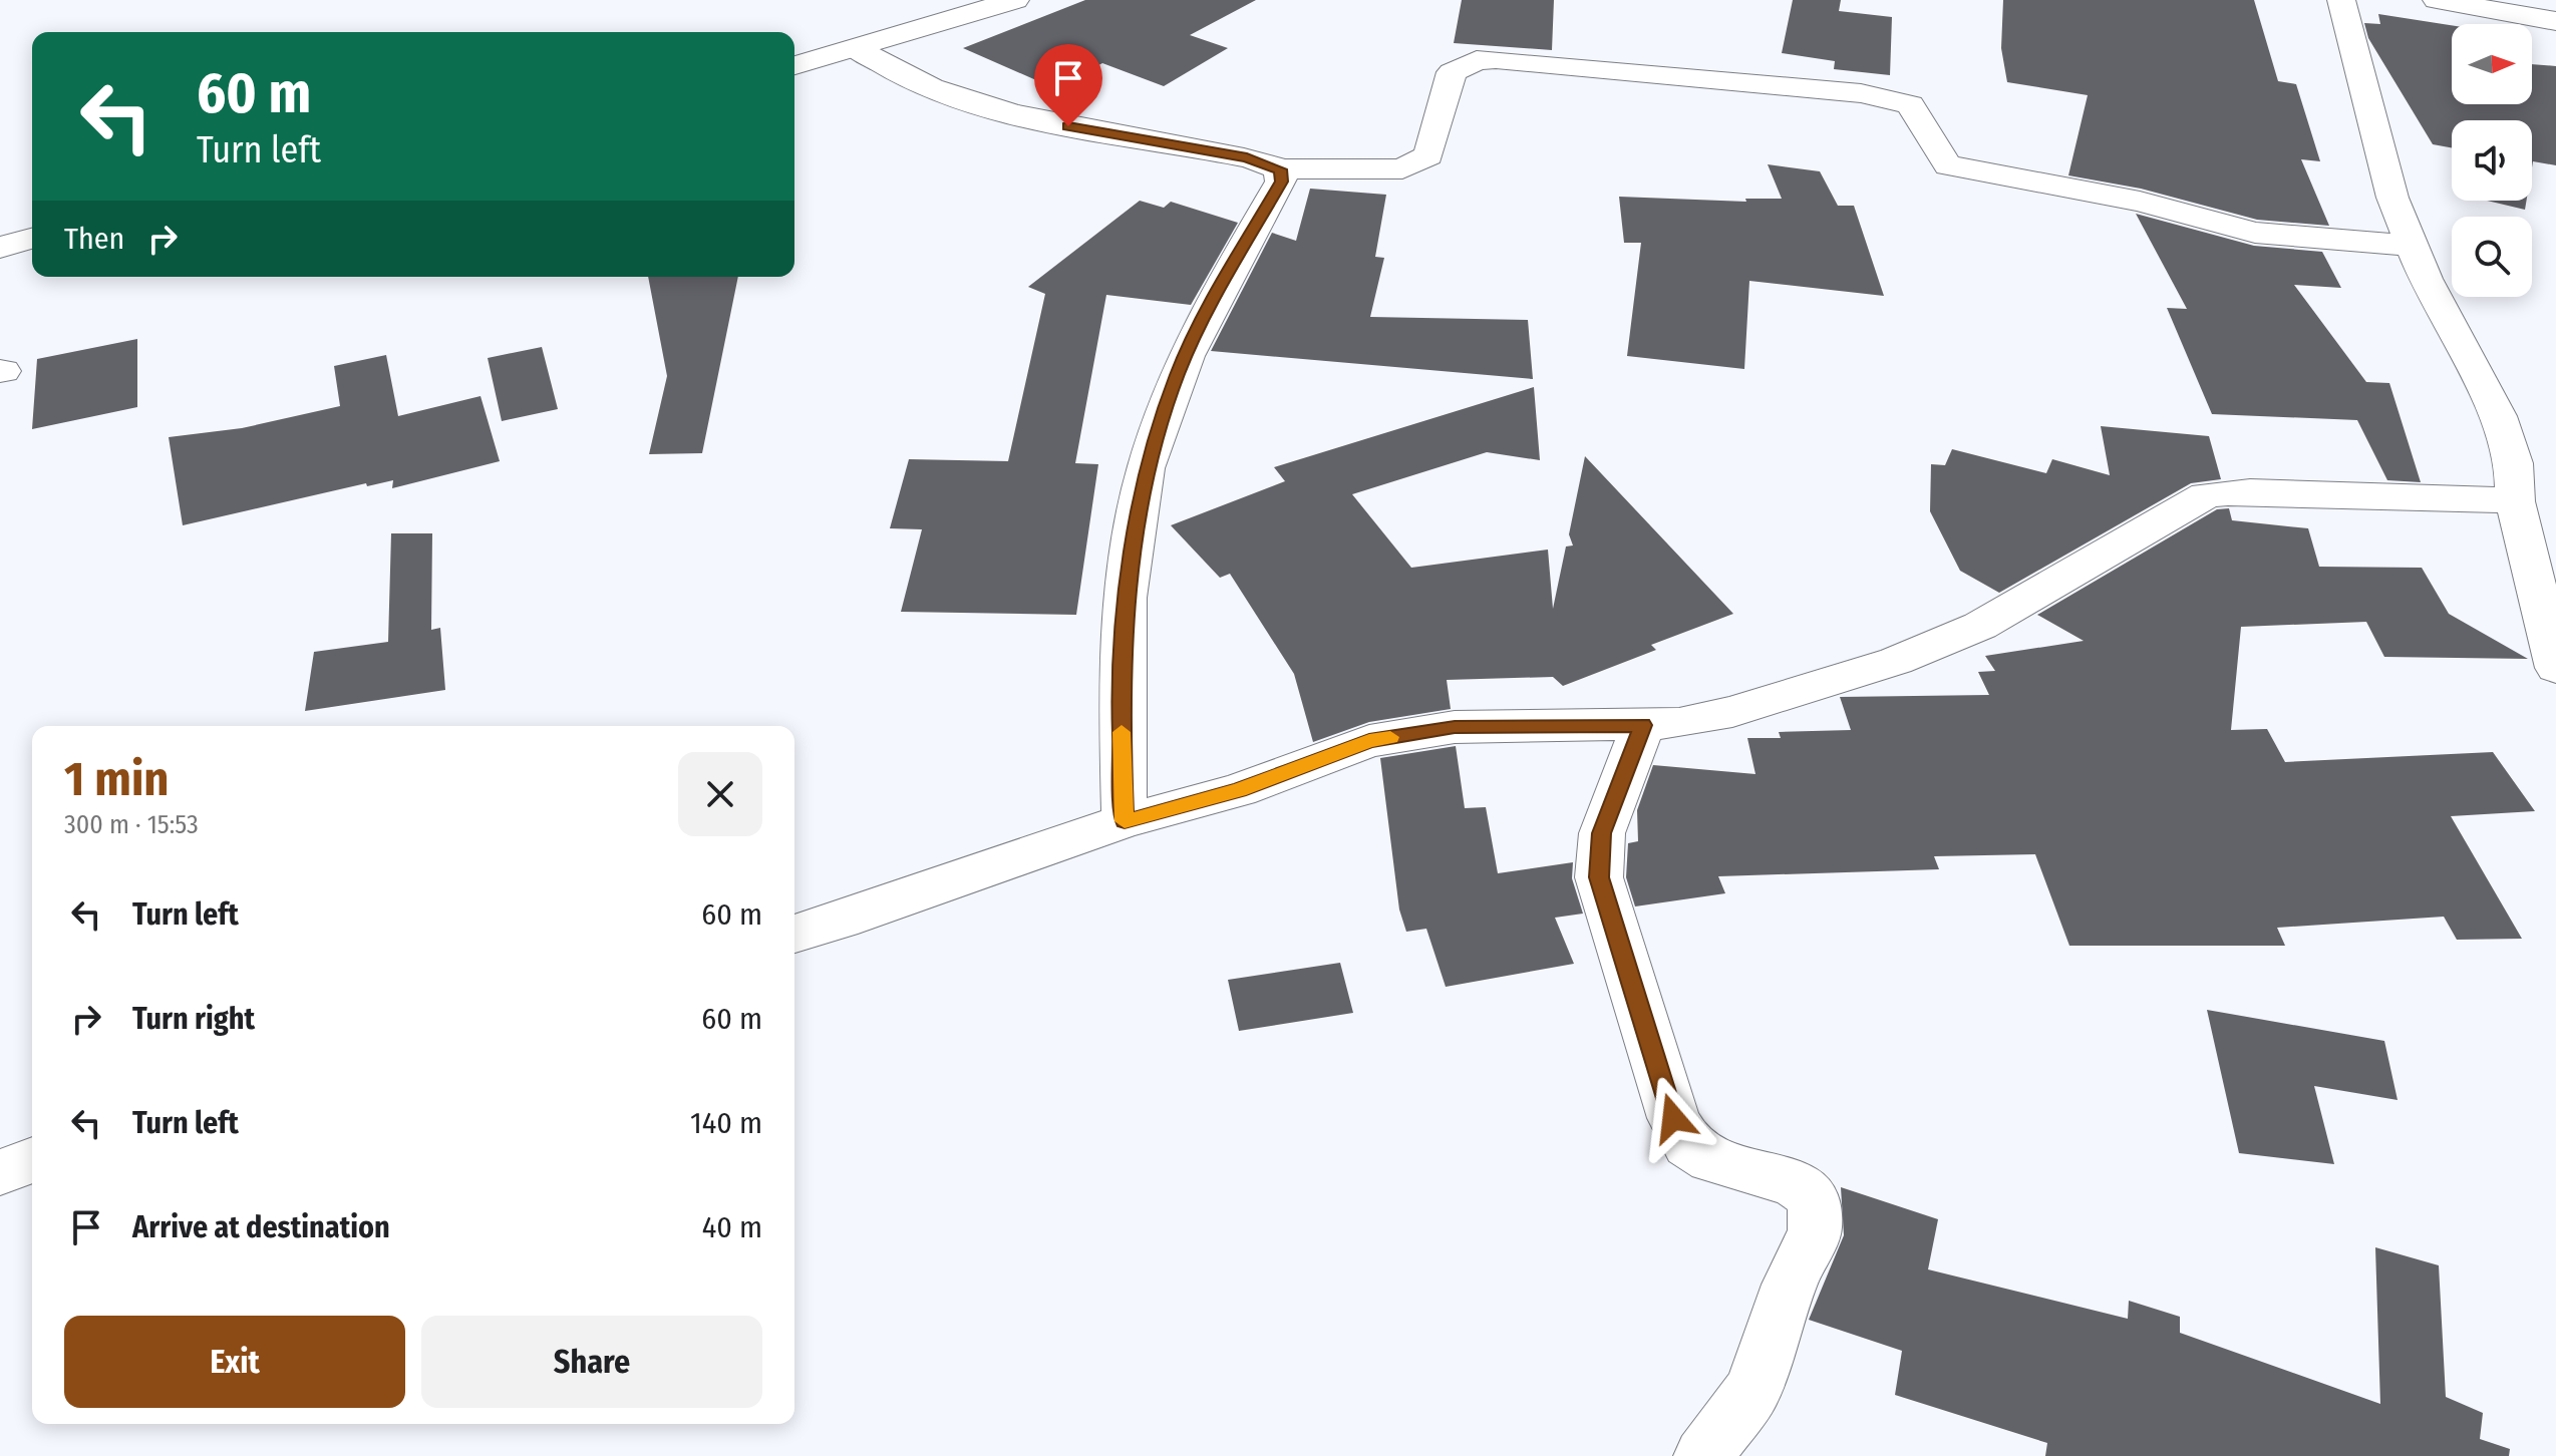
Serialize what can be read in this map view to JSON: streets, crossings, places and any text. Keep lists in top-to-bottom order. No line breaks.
{"north":"right","page":{"turn":["60 m","Turn left"],"then":"Then","heading":["1 min","300 m · 15:53"],"list":[{"name":"Turn left","value":"60 m"},{"name":"Turn right","value":"60 m"},{"name":"Turn left","value":"140 m"},{"name":"Arrive at destination","value":"40 m"}],"buttons":["Exit","Share"]}}
